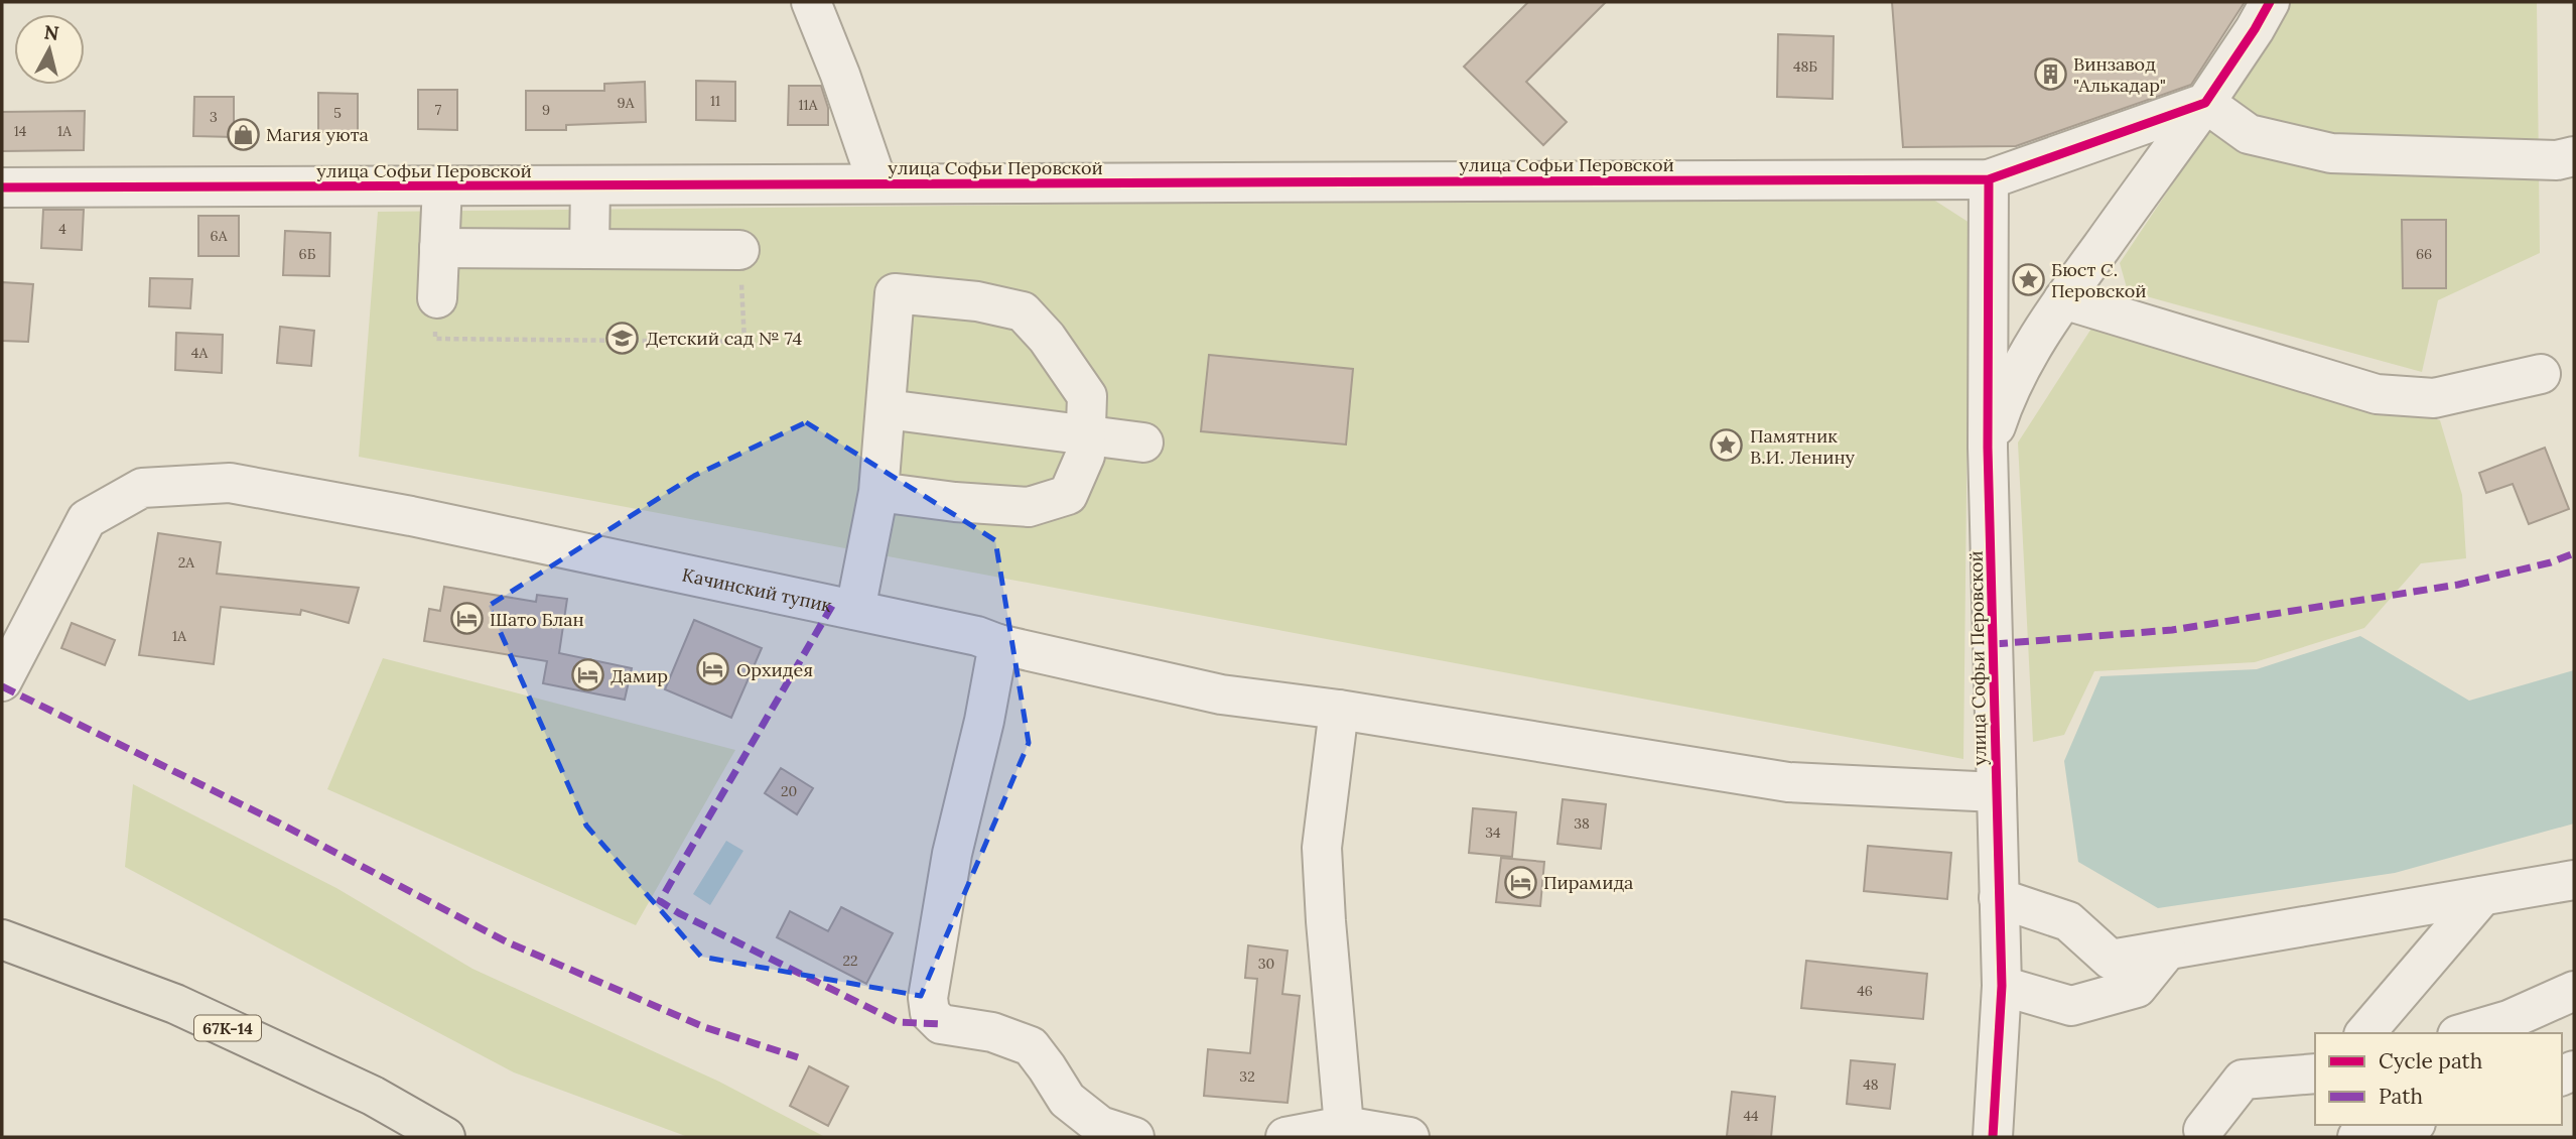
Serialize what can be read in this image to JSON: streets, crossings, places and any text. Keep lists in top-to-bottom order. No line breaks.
{"streets":{"main road":["67К-14"],"street":["улица Софьи Перовской","Качинский тупик"]},"crossings":[["улица Софьи Перовской","Качинский тупик"]],"places":{"building":["Винзавод \"Алькадар\""],"shop":["Магия уюта"],"place":["Бюст С. Перовской","Памятник В.И. Ленину"],"school or university":["Детский сад № 74"],"hotel":["Шато Блан","Орхидея","Дамир","Пирамида"]},"house_numbers":["48Б","11","9А","11А","7","9","5","3","14","1А","4","6А","6Б","66","4А","2А","1А","20","38","34","22","30","46","32","48","44"],"legend":["Cycle path","Path"],"north":"top"}
